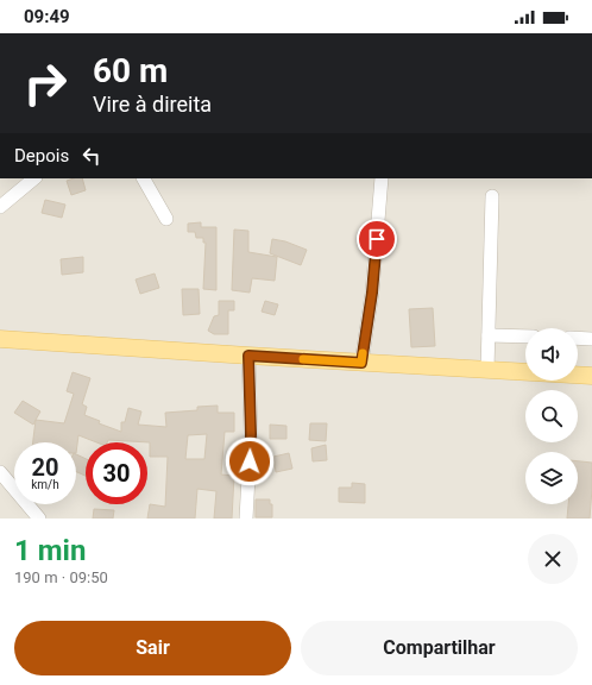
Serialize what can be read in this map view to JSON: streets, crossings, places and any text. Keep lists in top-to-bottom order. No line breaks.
{"page":{"status":"09:49","turn":["60 m","Vire à direita"],"then":"Depois","speed":"20 km/h","limit":"30","heading":["1 min","190 m · 09:50"],"buttons":["Sair","Compartilhar"]}}
